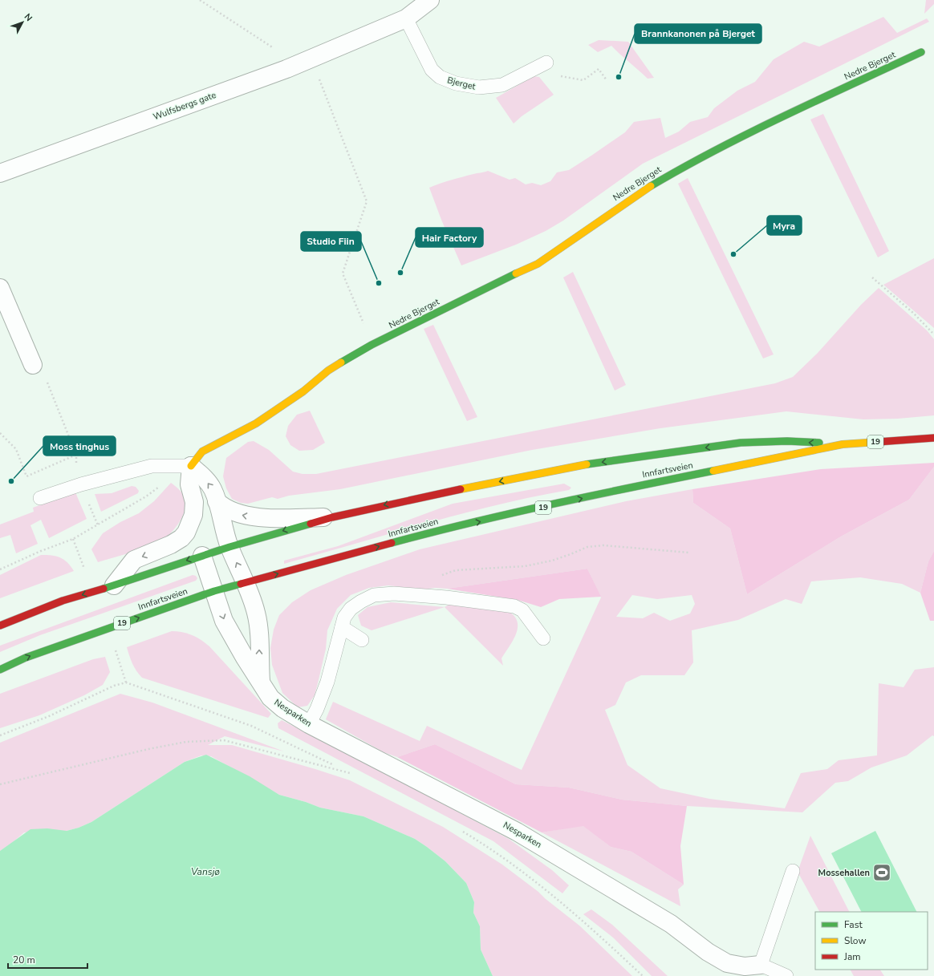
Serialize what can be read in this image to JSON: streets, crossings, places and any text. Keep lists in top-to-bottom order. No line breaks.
{"streets":{"main road":["Nedre Bjerget","19","Innfartsveien"],"street":["Wulfsbergs gate","Nesparken"],"lane":["Bjerget"]},"crossings":[["Nedre Bjerget","Nesparken"],["Bjerget","Wulfsbergs gate"],["Innfartsveien","Nesparken"]],"water":["Vansjø"],"places":{"other":["Brannkanonen på Bjerget","Myra","Hair Factory","Studio Fiin","Moss tinghus"],"sports":["Mossehallen"]},"legend":["Fast","Slow","Jam"],"scale_bar":"20 m","north":"top right"}
